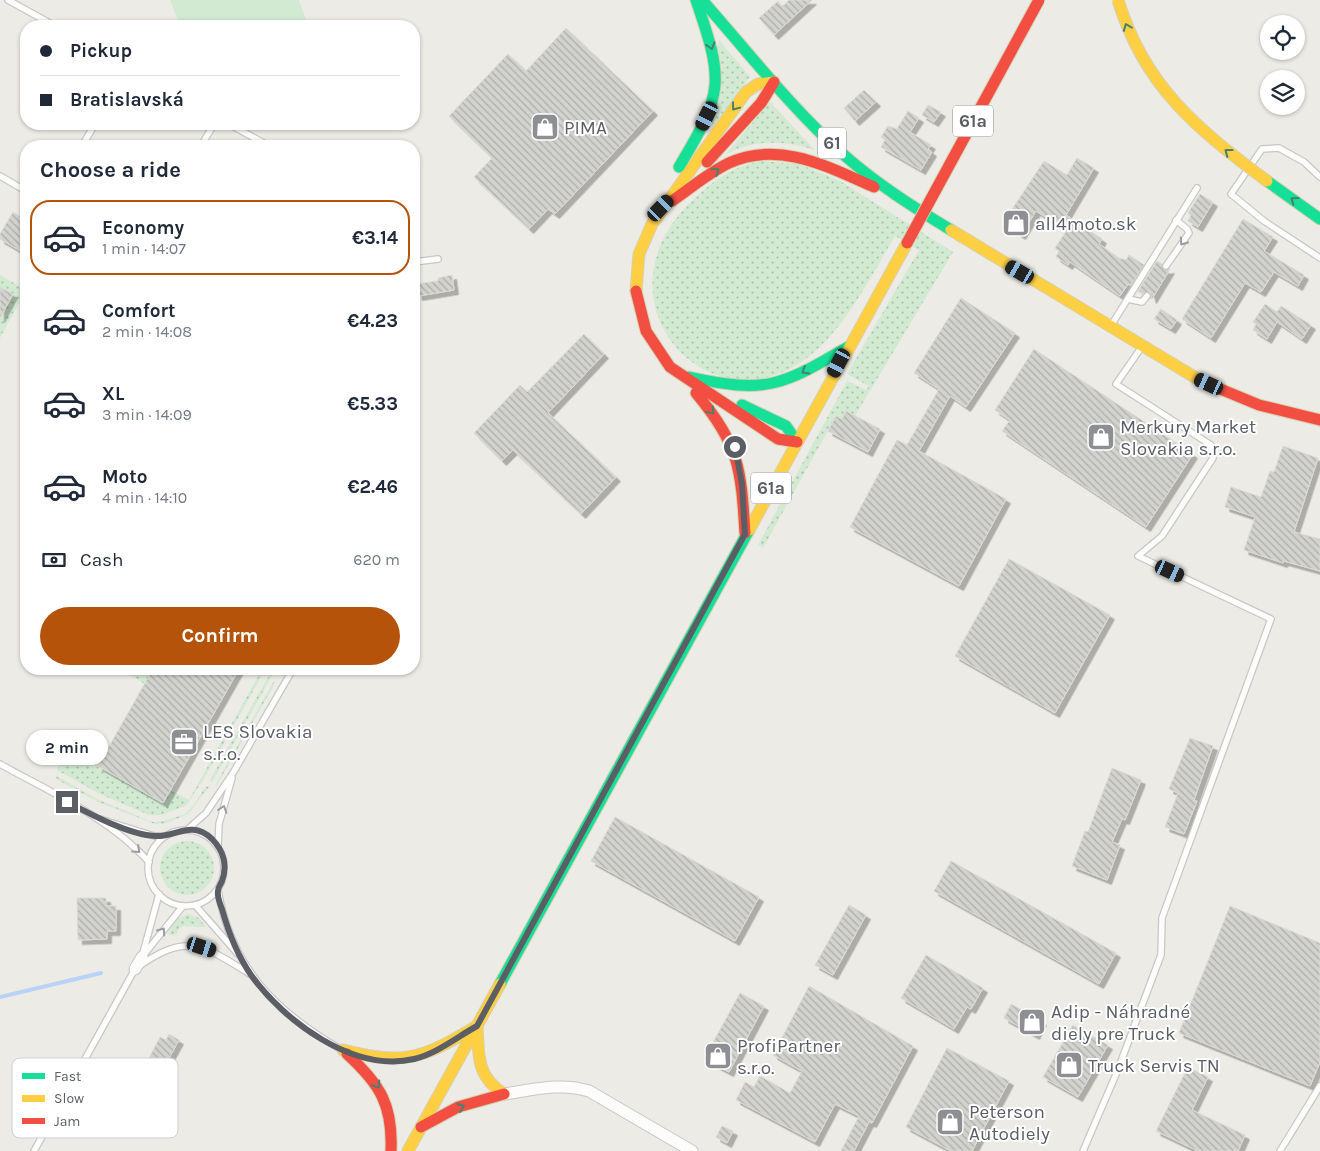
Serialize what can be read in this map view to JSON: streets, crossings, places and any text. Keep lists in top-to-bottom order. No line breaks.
{"streets":{"main road":["61a","61"]},"crossings":[["61a","61"]],"places":{"shop":["PIMA","all4moto.sk","Merkury Market Slovakia s.r.o.","Adip - Náhradné diely pre Truck","ProfiPartner s.r.o.","Truck Servis TN","Peterson Autodiely"],"office":["LES Slovakia s.r.o."]},"legend":["Fast","Slow","Jam"],"page":{"banner":["Pickup","Bratislavská"],"heading":"Choose a ride","list":[{"name":"Economy","note":"1 min · 14:07","value":"€3.14"},{"name":"Comfort","note":"2 min · 14:08","value":"€4.23"},{"name":"XL","note":"3 min · 14:09","value":"€5.33"},{"name":"Moto","note":"4 min · 14:10","value":"€2.46"}],"pay":["Cash","620 m"],"buttons":"Confirm","bubble":"2 min"}}
